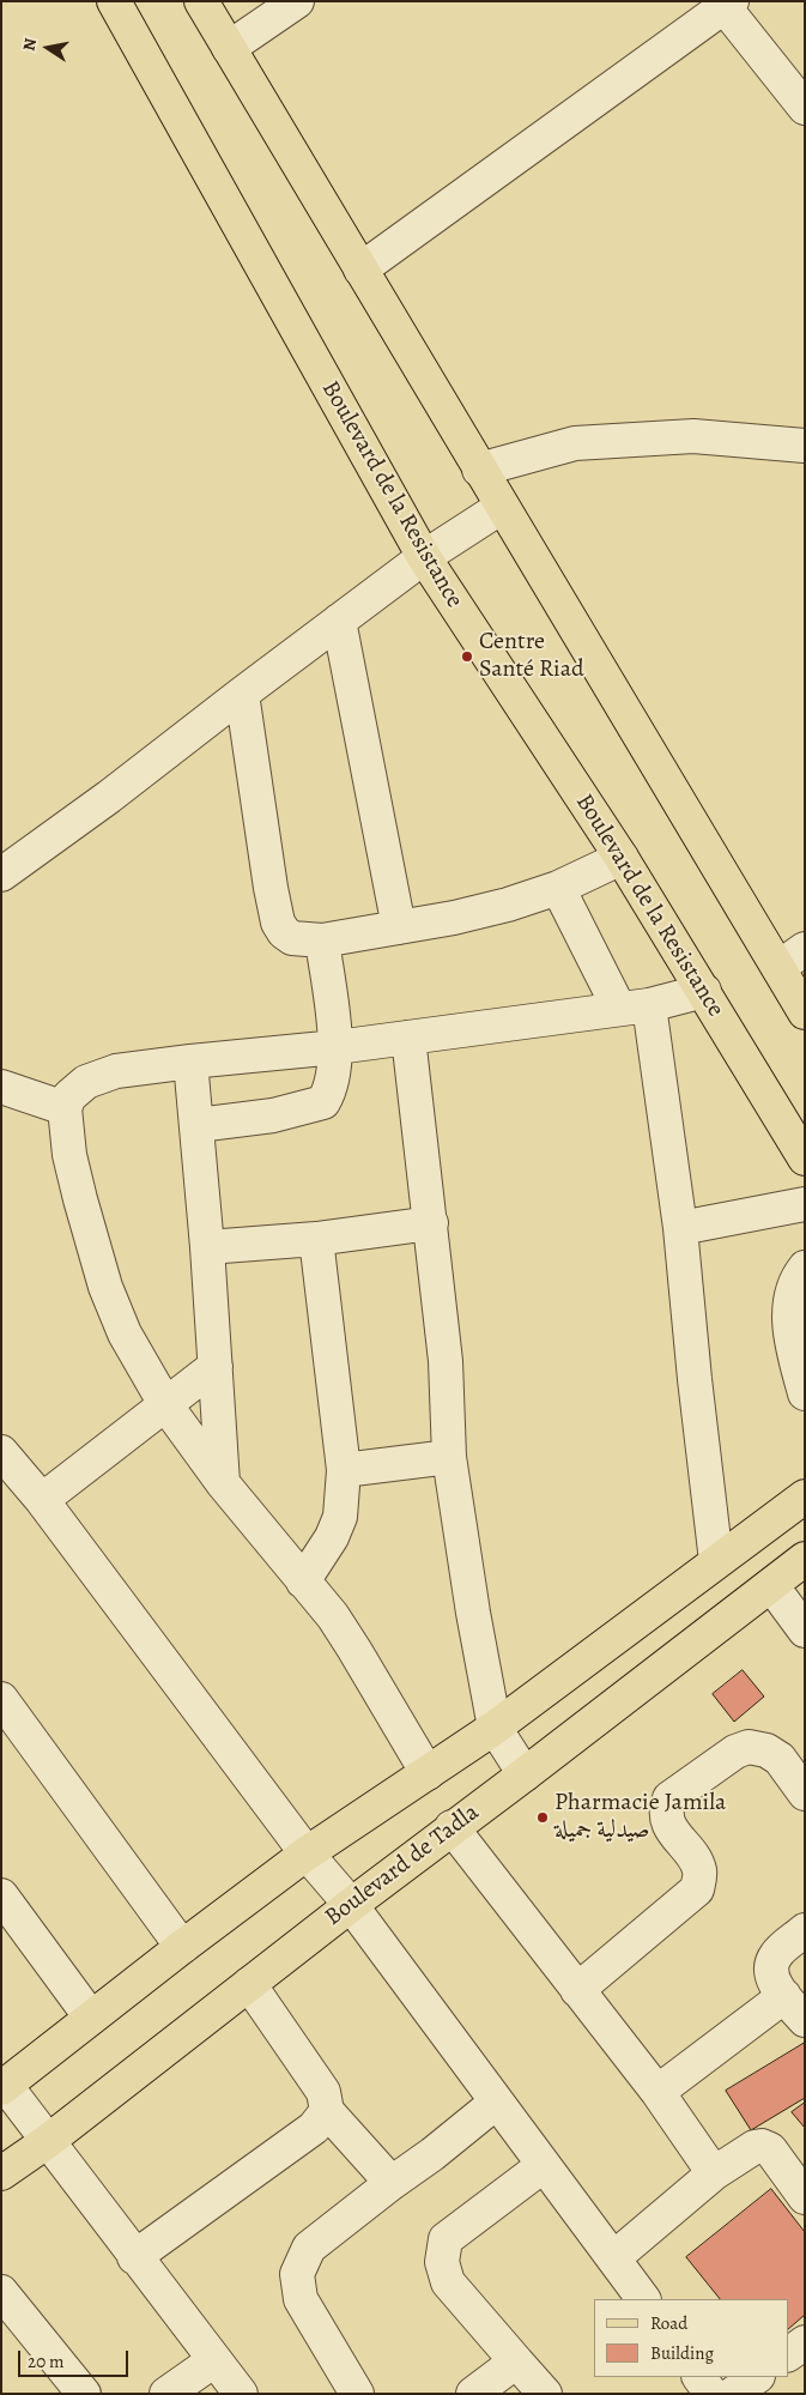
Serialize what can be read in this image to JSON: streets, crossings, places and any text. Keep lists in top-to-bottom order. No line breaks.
{"streets":{"main road":["Boulevard de la Resistance","Boulevard de Tadla"]},"places":["Centre Santé Riad","Pharmacie Jamila صيدلية جميلة"],"legend":["Road","Building"],"scale_bar":"20 m","north":"left"}
